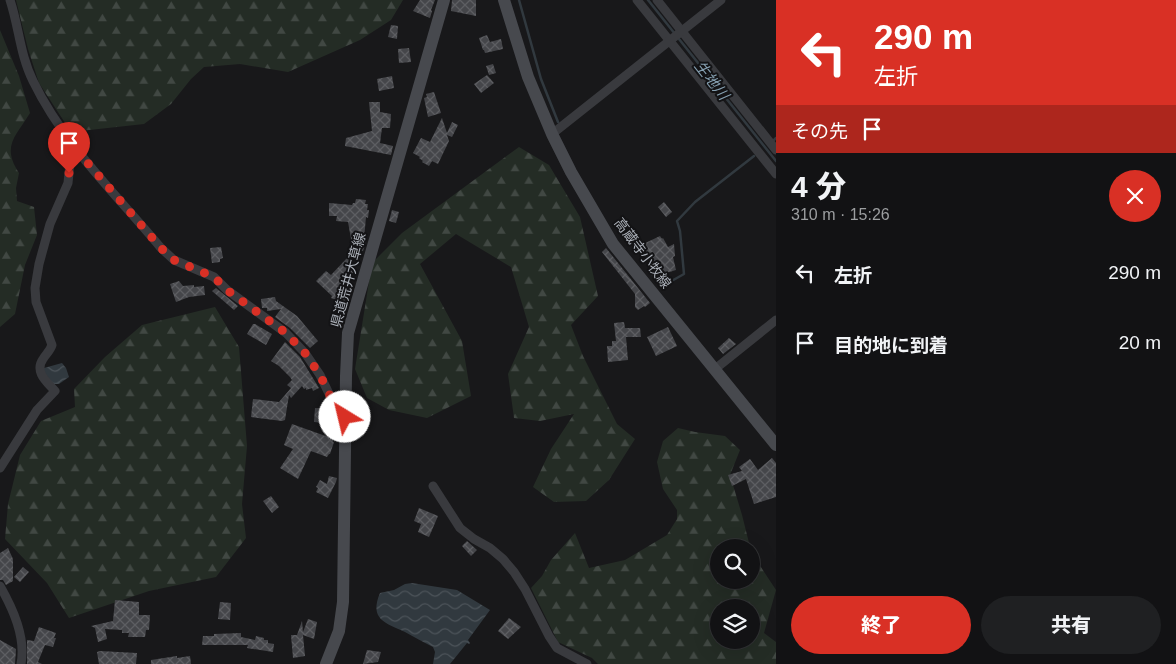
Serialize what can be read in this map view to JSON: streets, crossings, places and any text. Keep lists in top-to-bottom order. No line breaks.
{"streets":{"main road":["高蔵寺小牧線","県道荒井大草線"]},"water":["生地川"],"page":{"turn":["290 m","左折"],"then":"その先","heading":["4 分","310 m · 15:26"],"list":[{"name":"左折","value":"290 m"},{"name":"目的地に到着","value":"20 m"}],"buttons":["終了","共有"]}}
